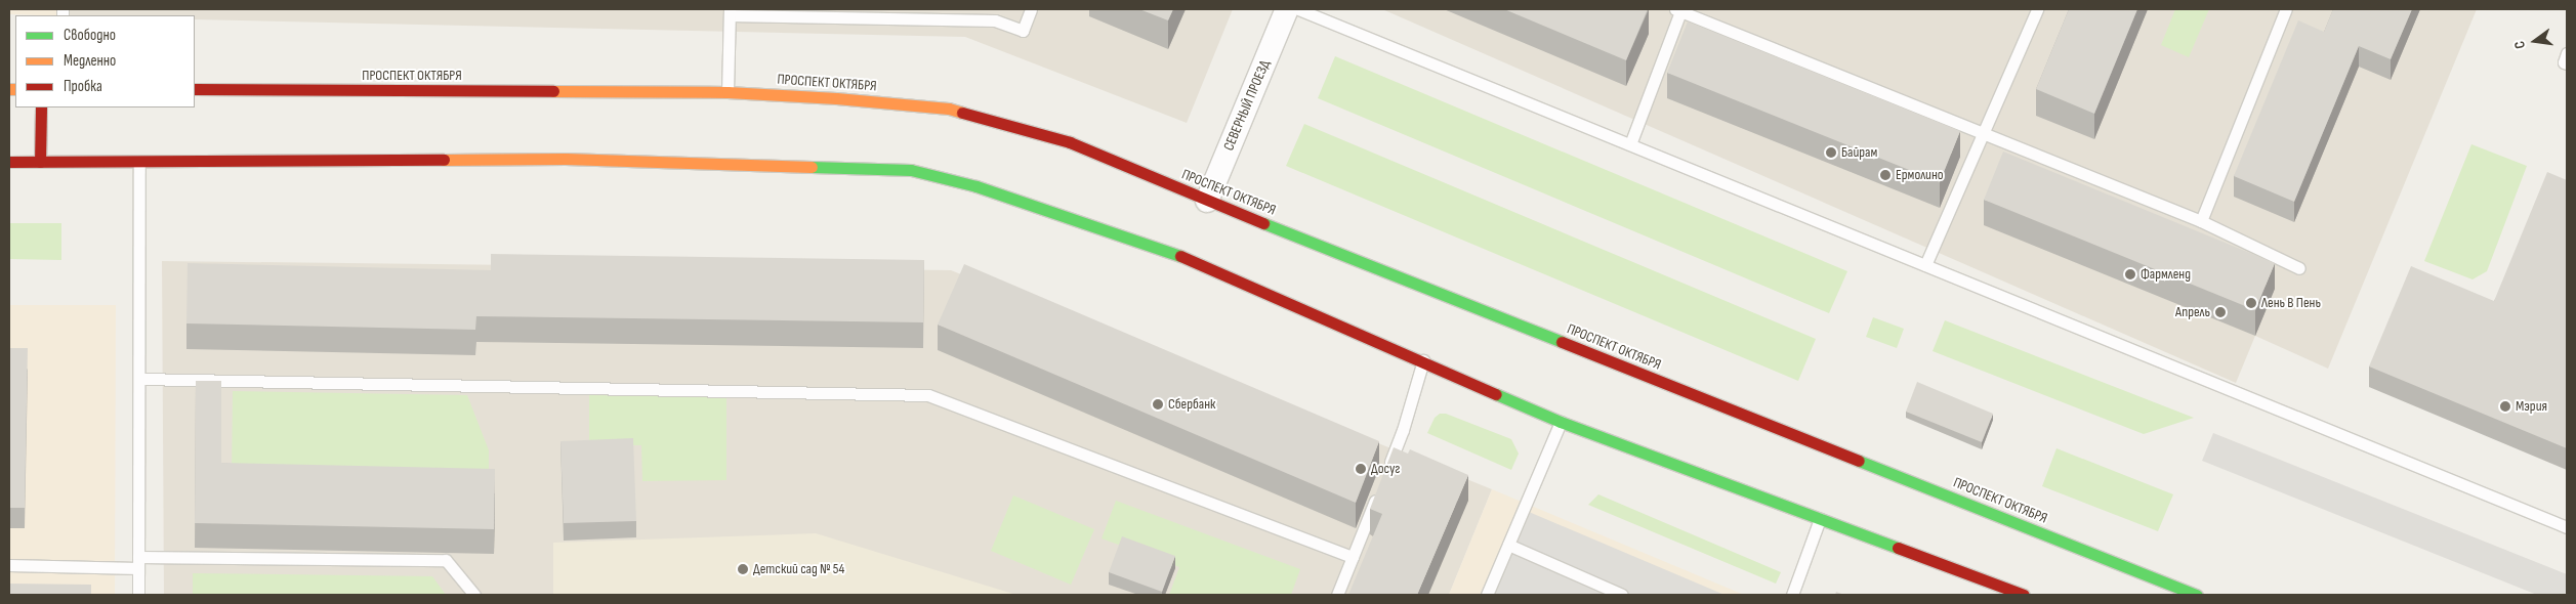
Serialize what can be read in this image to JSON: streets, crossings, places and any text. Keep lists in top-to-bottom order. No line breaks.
{"streets":{"main road":["ПРОСПЕКТ ОКТЯБРЯ"],"street":["СЕВЕРНЫЙ ПРОЕЗД"]},"crossings":[["ПРОСПЕКТ ОКТЯБРЯ","СЕВЕРНЫЙ ПРОЕЗД"]],"places":["Байрам","Ермолино","Фармленд","Лень В Пень","Апрель","Сбербанк","Мэрия","Досуг","Детский сад № 54"],"legend":["Свободно","Медленно","Пробка"],"north":"left"}
